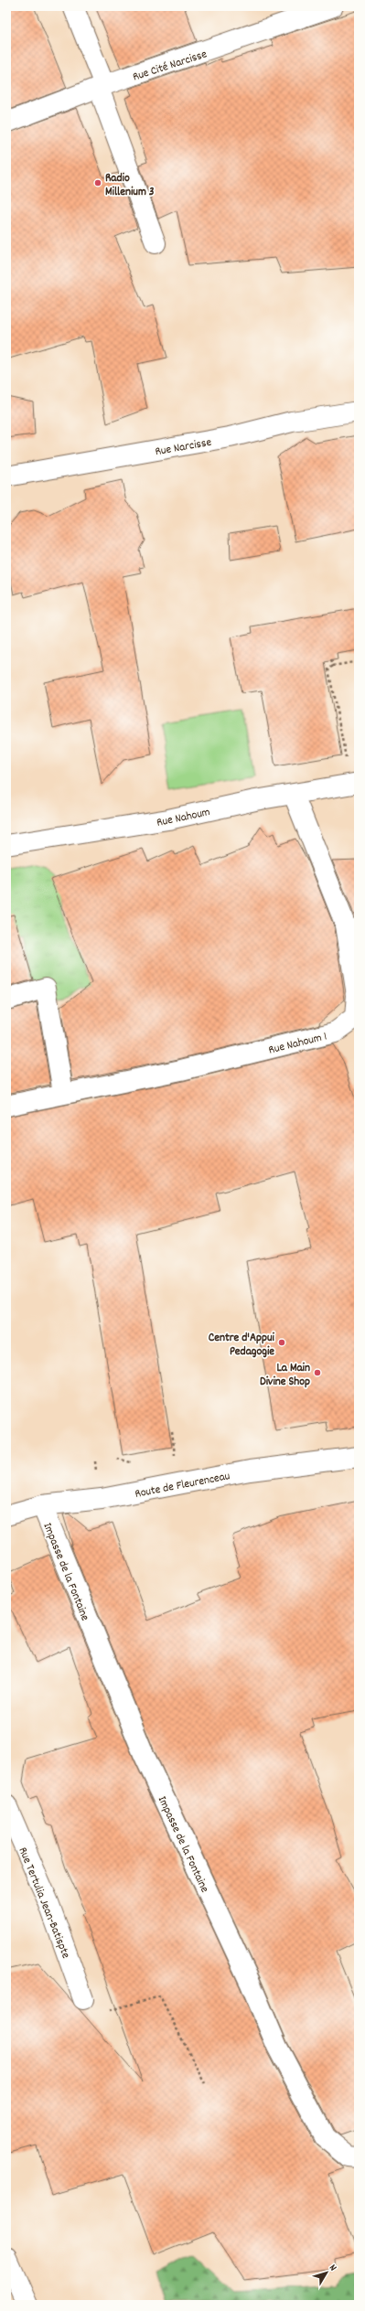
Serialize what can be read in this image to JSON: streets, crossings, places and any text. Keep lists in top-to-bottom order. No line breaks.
{"streets":{"street":["Rue Cité Narcisse","Rue Narcisse","Rue Nahoum","Rue Nahoum 1","Route de Fleurenceau","Impasse de la Fontaine","Rue Tertulia Jean-Batispte"]},"crossings":[["Rue Nahoum","Rue Nahoum 1"],["Route de Fleurenceau","Impasse de la Fontaine"]],"places":["Radio Millenium 3","Centre d'Appui Pedagogie","La Main Divine Shop"],"north":"top right"}
